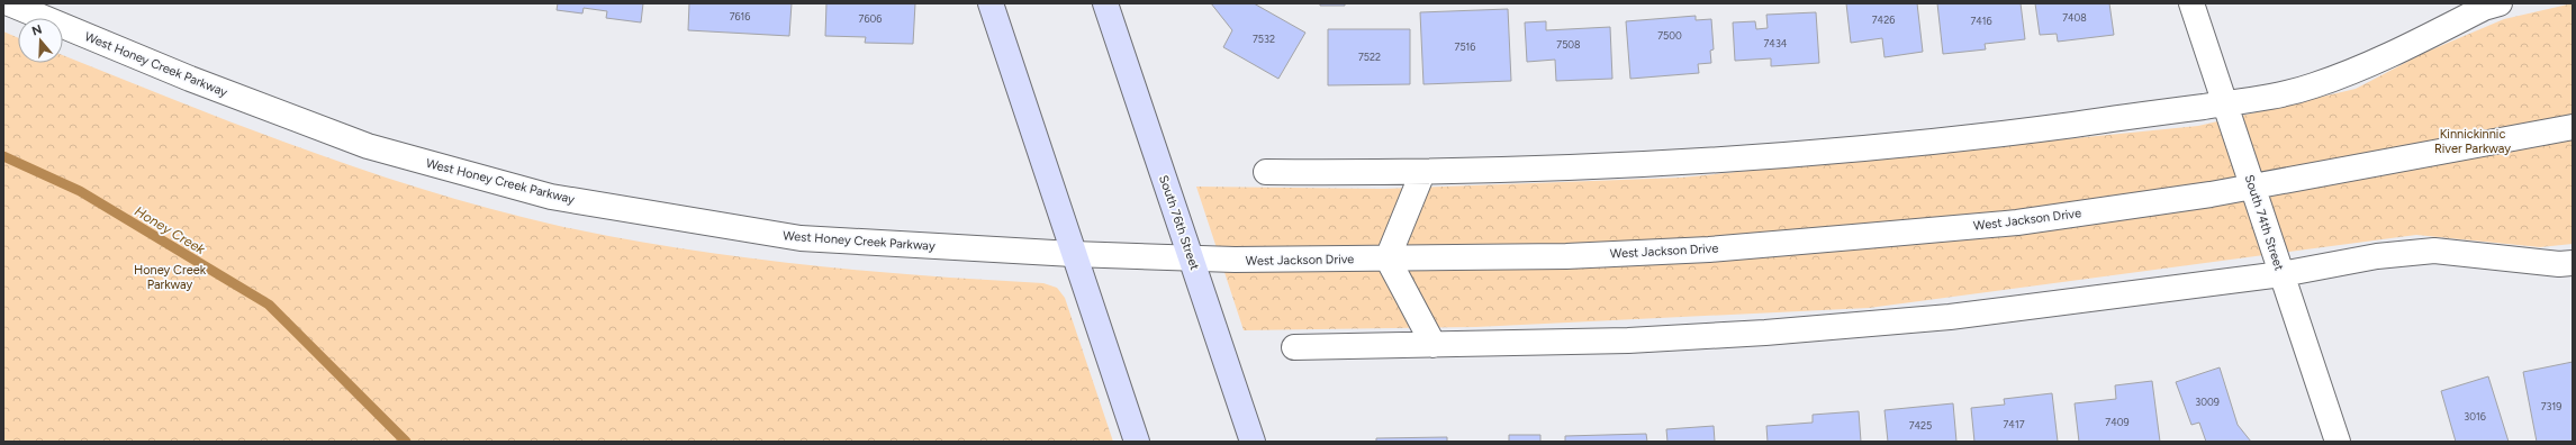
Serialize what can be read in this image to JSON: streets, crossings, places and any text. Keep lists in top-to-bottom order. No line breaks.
{"streets":{"main road":["South 76th Street"],"street":["West Honey Creek Parkway","West Jackson Drive","South 74th Street"]},"crossings":[["West Honey Creek Parkway","West Jackson Drive"],["West Jackson Drive","South 76th Street"],["West Jackson Drive","South 74th Street"]],"water":["Honey Creek"],"parks":["Kinnickinnic River Parkway","Honey Creek Parkway"],"house_numbers":["7616","7408","7606","7426","7416","7500","7532","7434","7508","7516","7522","3009","7319","3016","7409","7417","7425"],"north":"top"}
